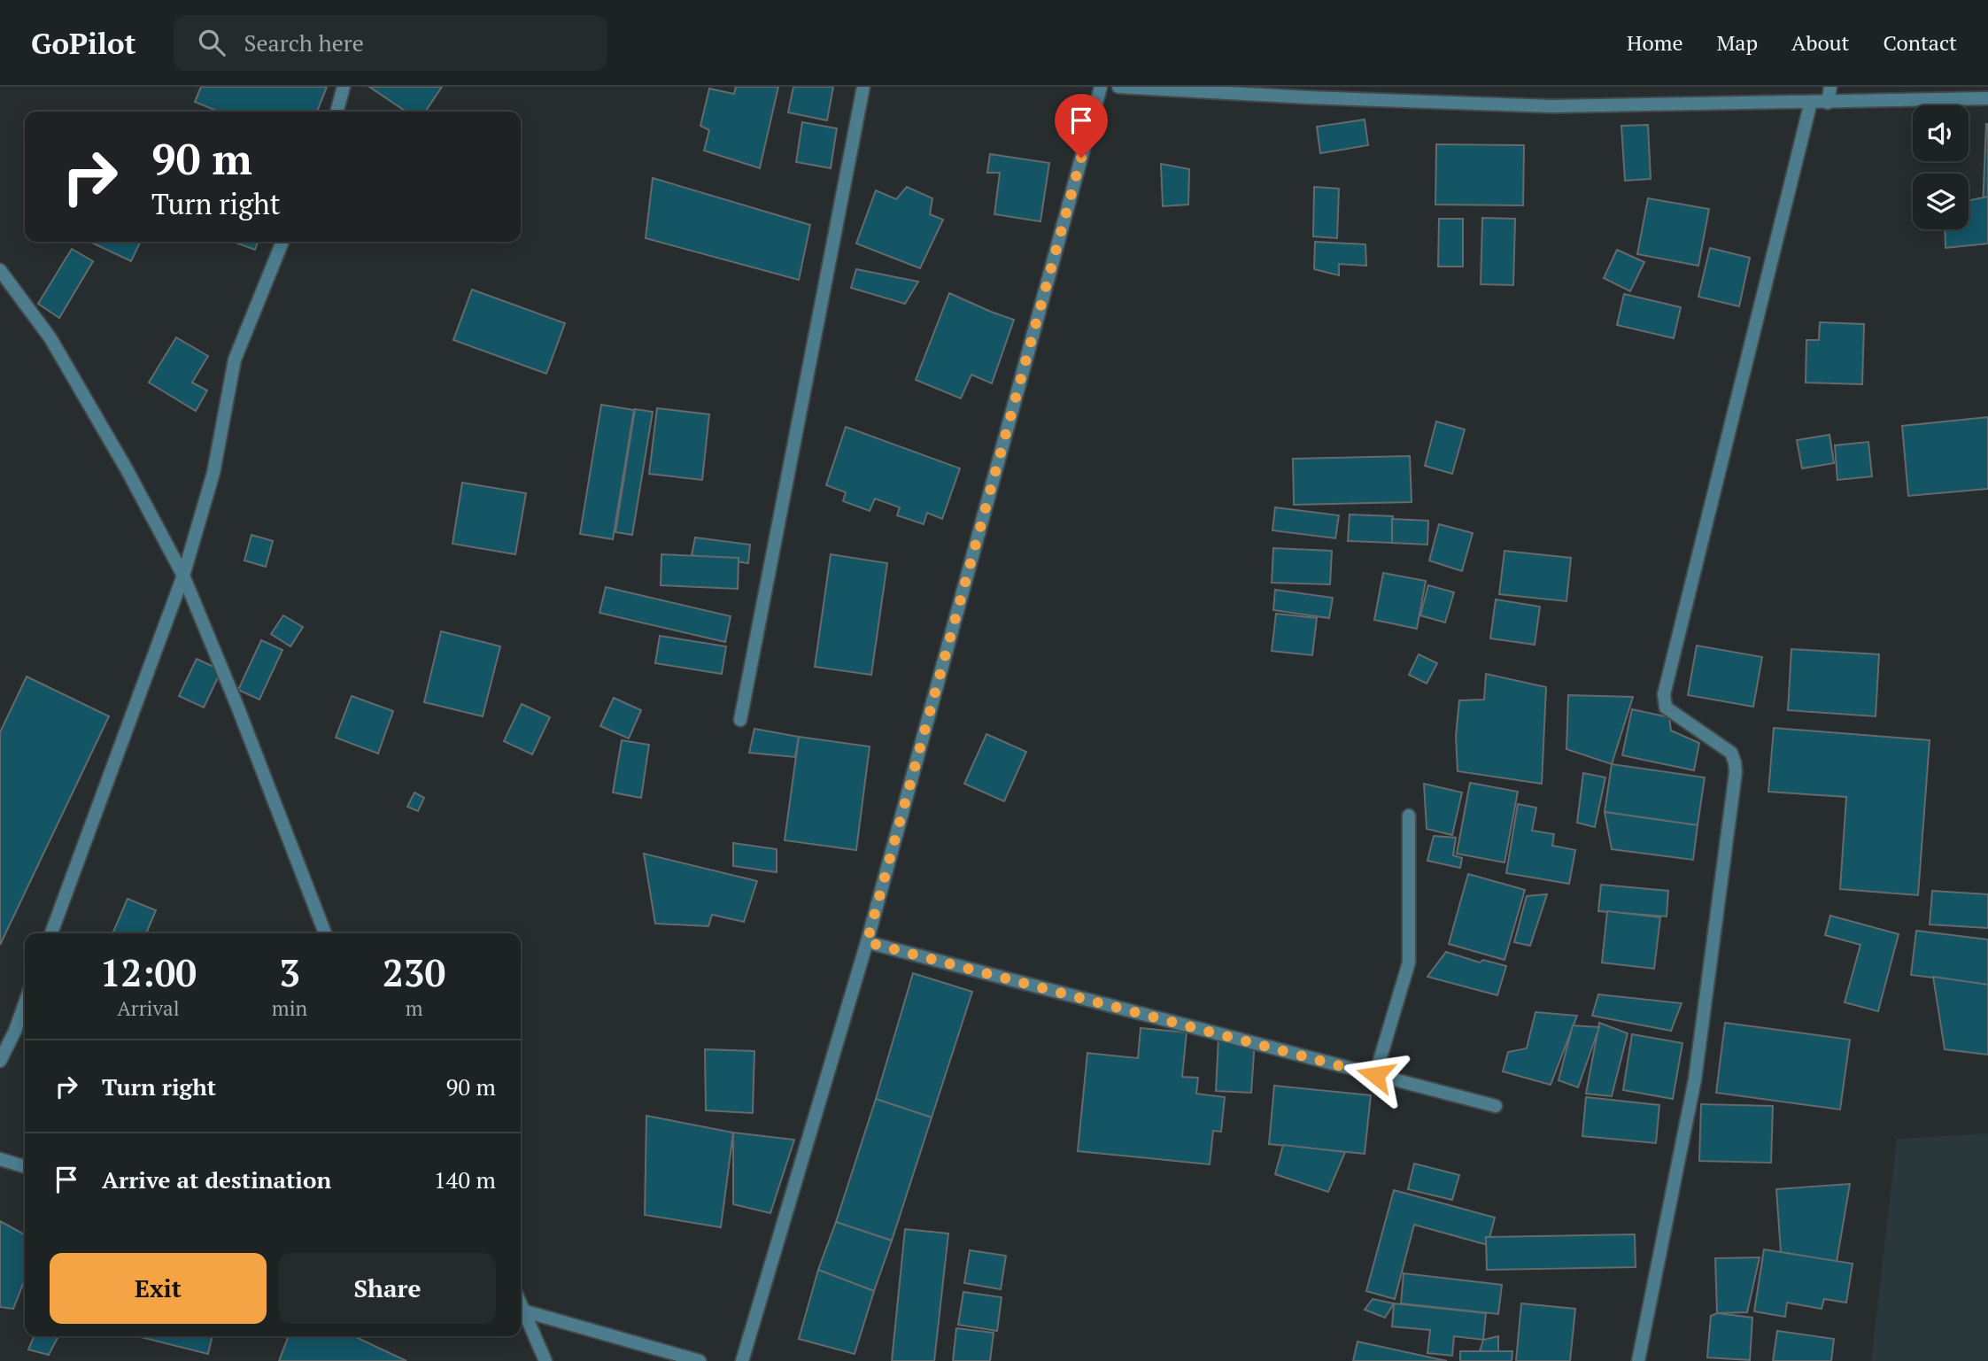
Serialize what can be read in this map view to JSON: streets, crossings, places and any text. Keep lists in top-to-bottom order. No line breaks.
{"page":{"header":"GoPilot","search":"Search here","nav":["Home","Map","About","Contact"],"turn":["90 m","Turn right"],"eta":["12:00","Arrival","3","min","230","m"],"list":[{"name":"Turn right","value":"90 m"},{"name":"Arrive at destination","value":"140 m"}],"buttons":["Exit","Share"]}}
